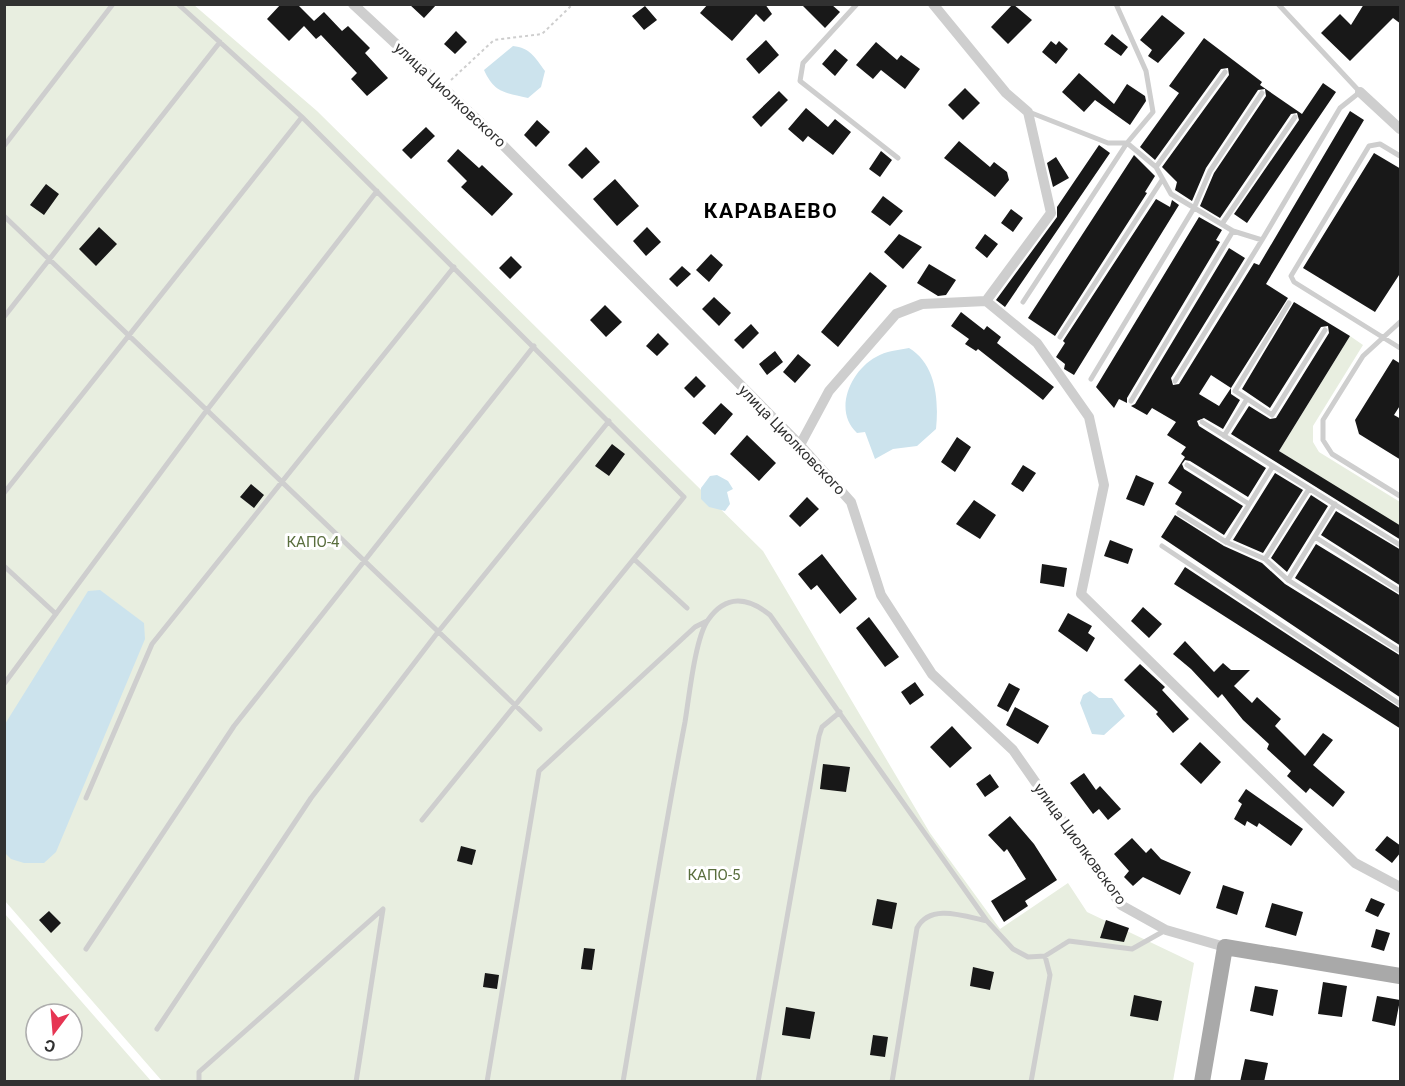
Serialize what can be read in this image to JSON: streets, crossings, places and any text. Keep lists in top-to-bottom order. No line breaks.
{"streets":{"street":["улица Циолковского"]},"districts":["КАРАВАЕВО"],"parks":["КАПО-4","КАПО-5"],"north":"bottom"}
